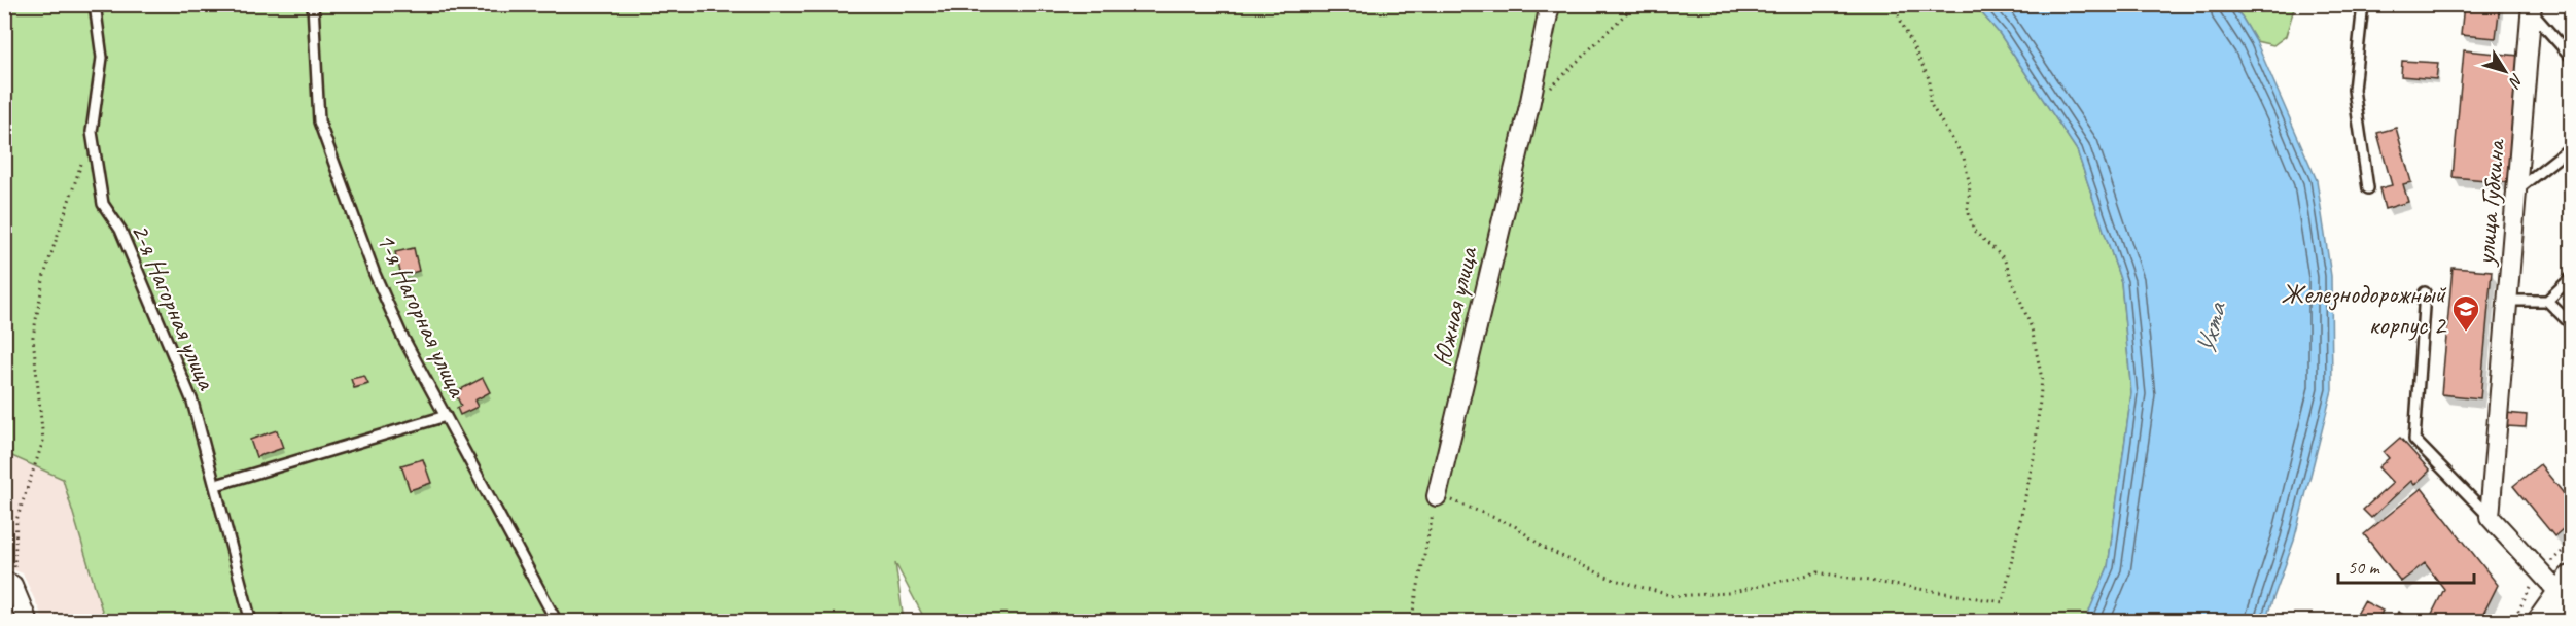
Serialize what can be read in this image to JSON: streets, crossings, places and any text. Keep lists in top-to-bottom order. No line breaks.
{"streets":{"street":["улица Губкина","Южная улица"],"lane":["2-я Нагорная улица","1-я Нагорная улица"]},"water":["Ухта"],"places":{"school or university":["Железнодорожный корпус 2"]},"scale_bar":"50 m","north":"bottom right"}
